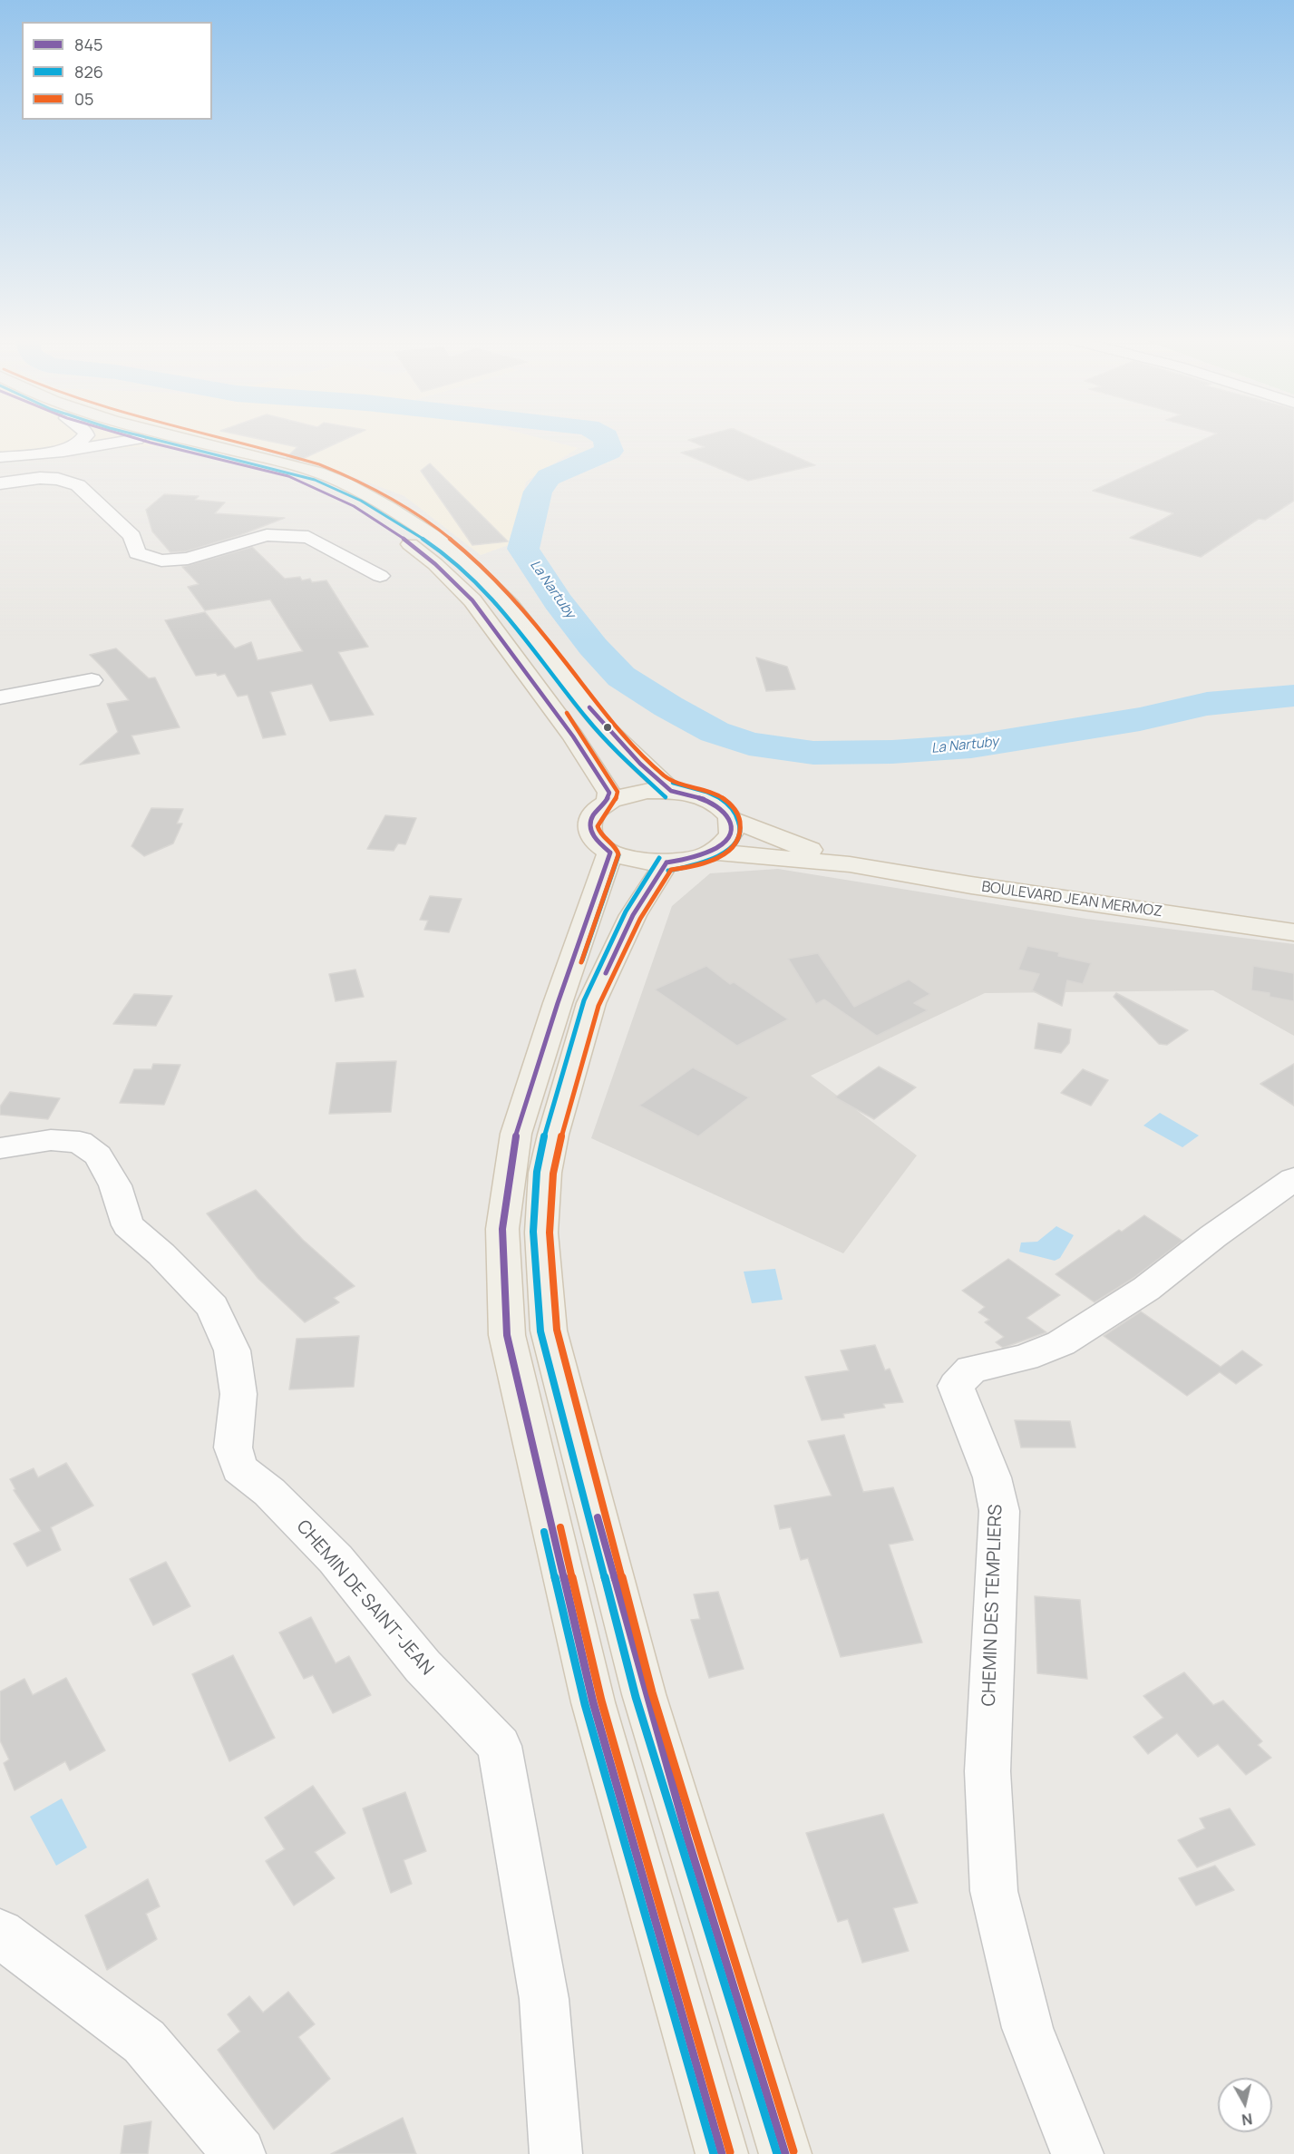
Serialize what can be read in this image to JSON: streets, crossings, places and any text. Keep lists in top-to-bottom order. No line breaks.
{"streets":{"main road":["BOULEVARD JEAN MERMOZ"],"street":["CHEMIN DE SAINT-JEAN","CHEMIN DES TEMPLIERS"]},"water":["La Nartuby"],"lines":["transit line 845","transit line 826","transit line 05"],"legend":["845","826","05"],"north":"bottom"}
